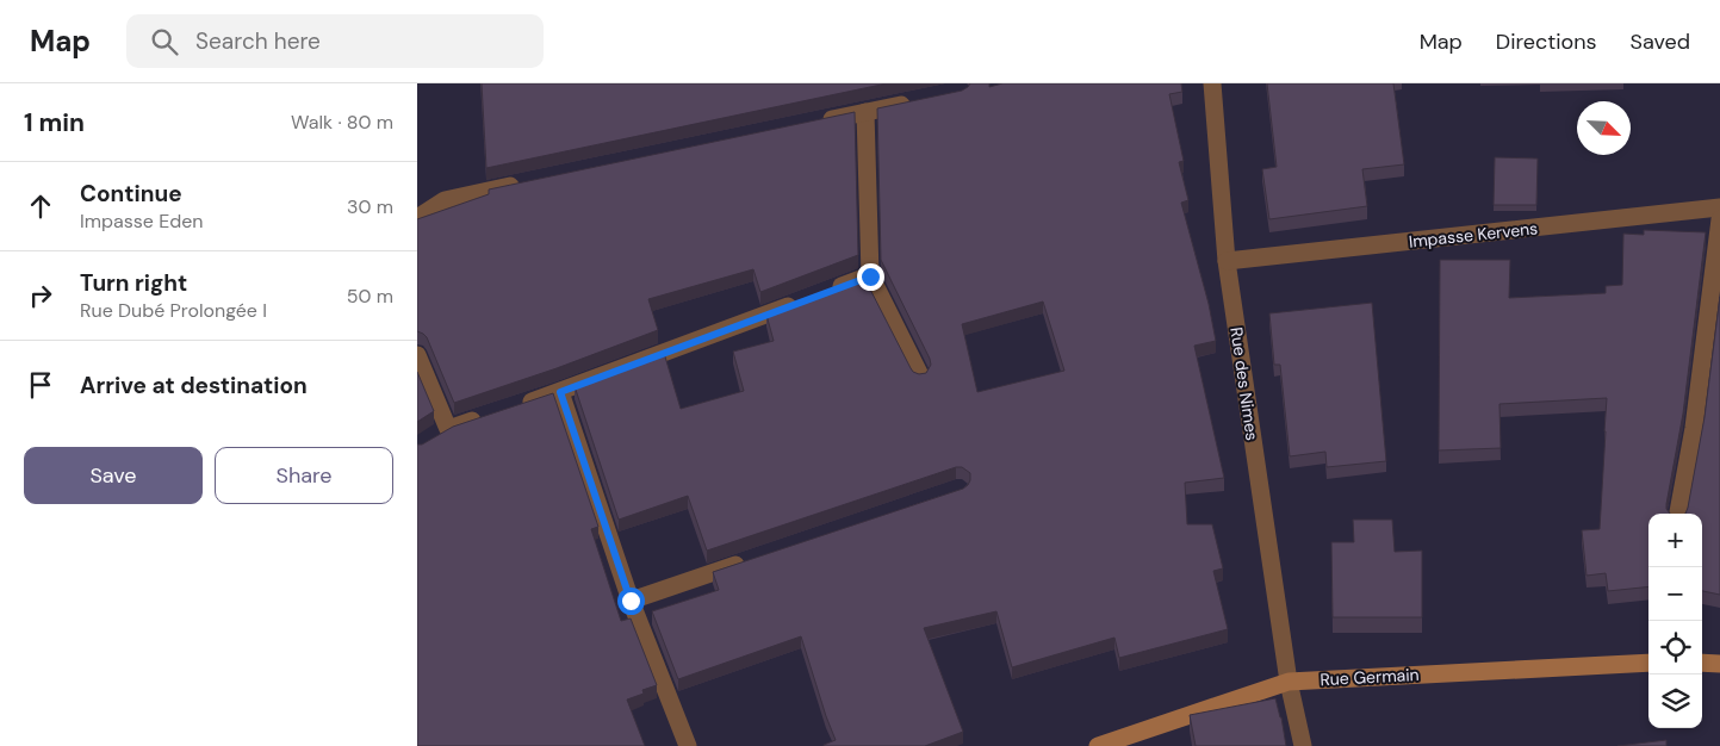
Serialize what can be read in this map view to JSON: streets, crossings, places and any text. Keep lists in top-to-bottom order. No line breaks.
{"streets":{"street":["Impasse Kervens","Rue des Nimes","Rue Germain"]},"crossings":[["Impasse Kervens","Rue des Nimes"],["Rue des Nimes","Rue Germain"]],"north":"bottom right","page":{"header":"Map","search":"Search here","nav":["Map","Directions","Saved"],"heading":["1 min","Walk · 80 m"],"list":[["Continue","Impasse Eden","30 m"],["Turn right","Rue Dubé Prolongée I","50 m"],"Arrive at destination"],"buttons":["Save","Share"],"map_buttons":["+","−"]}}
